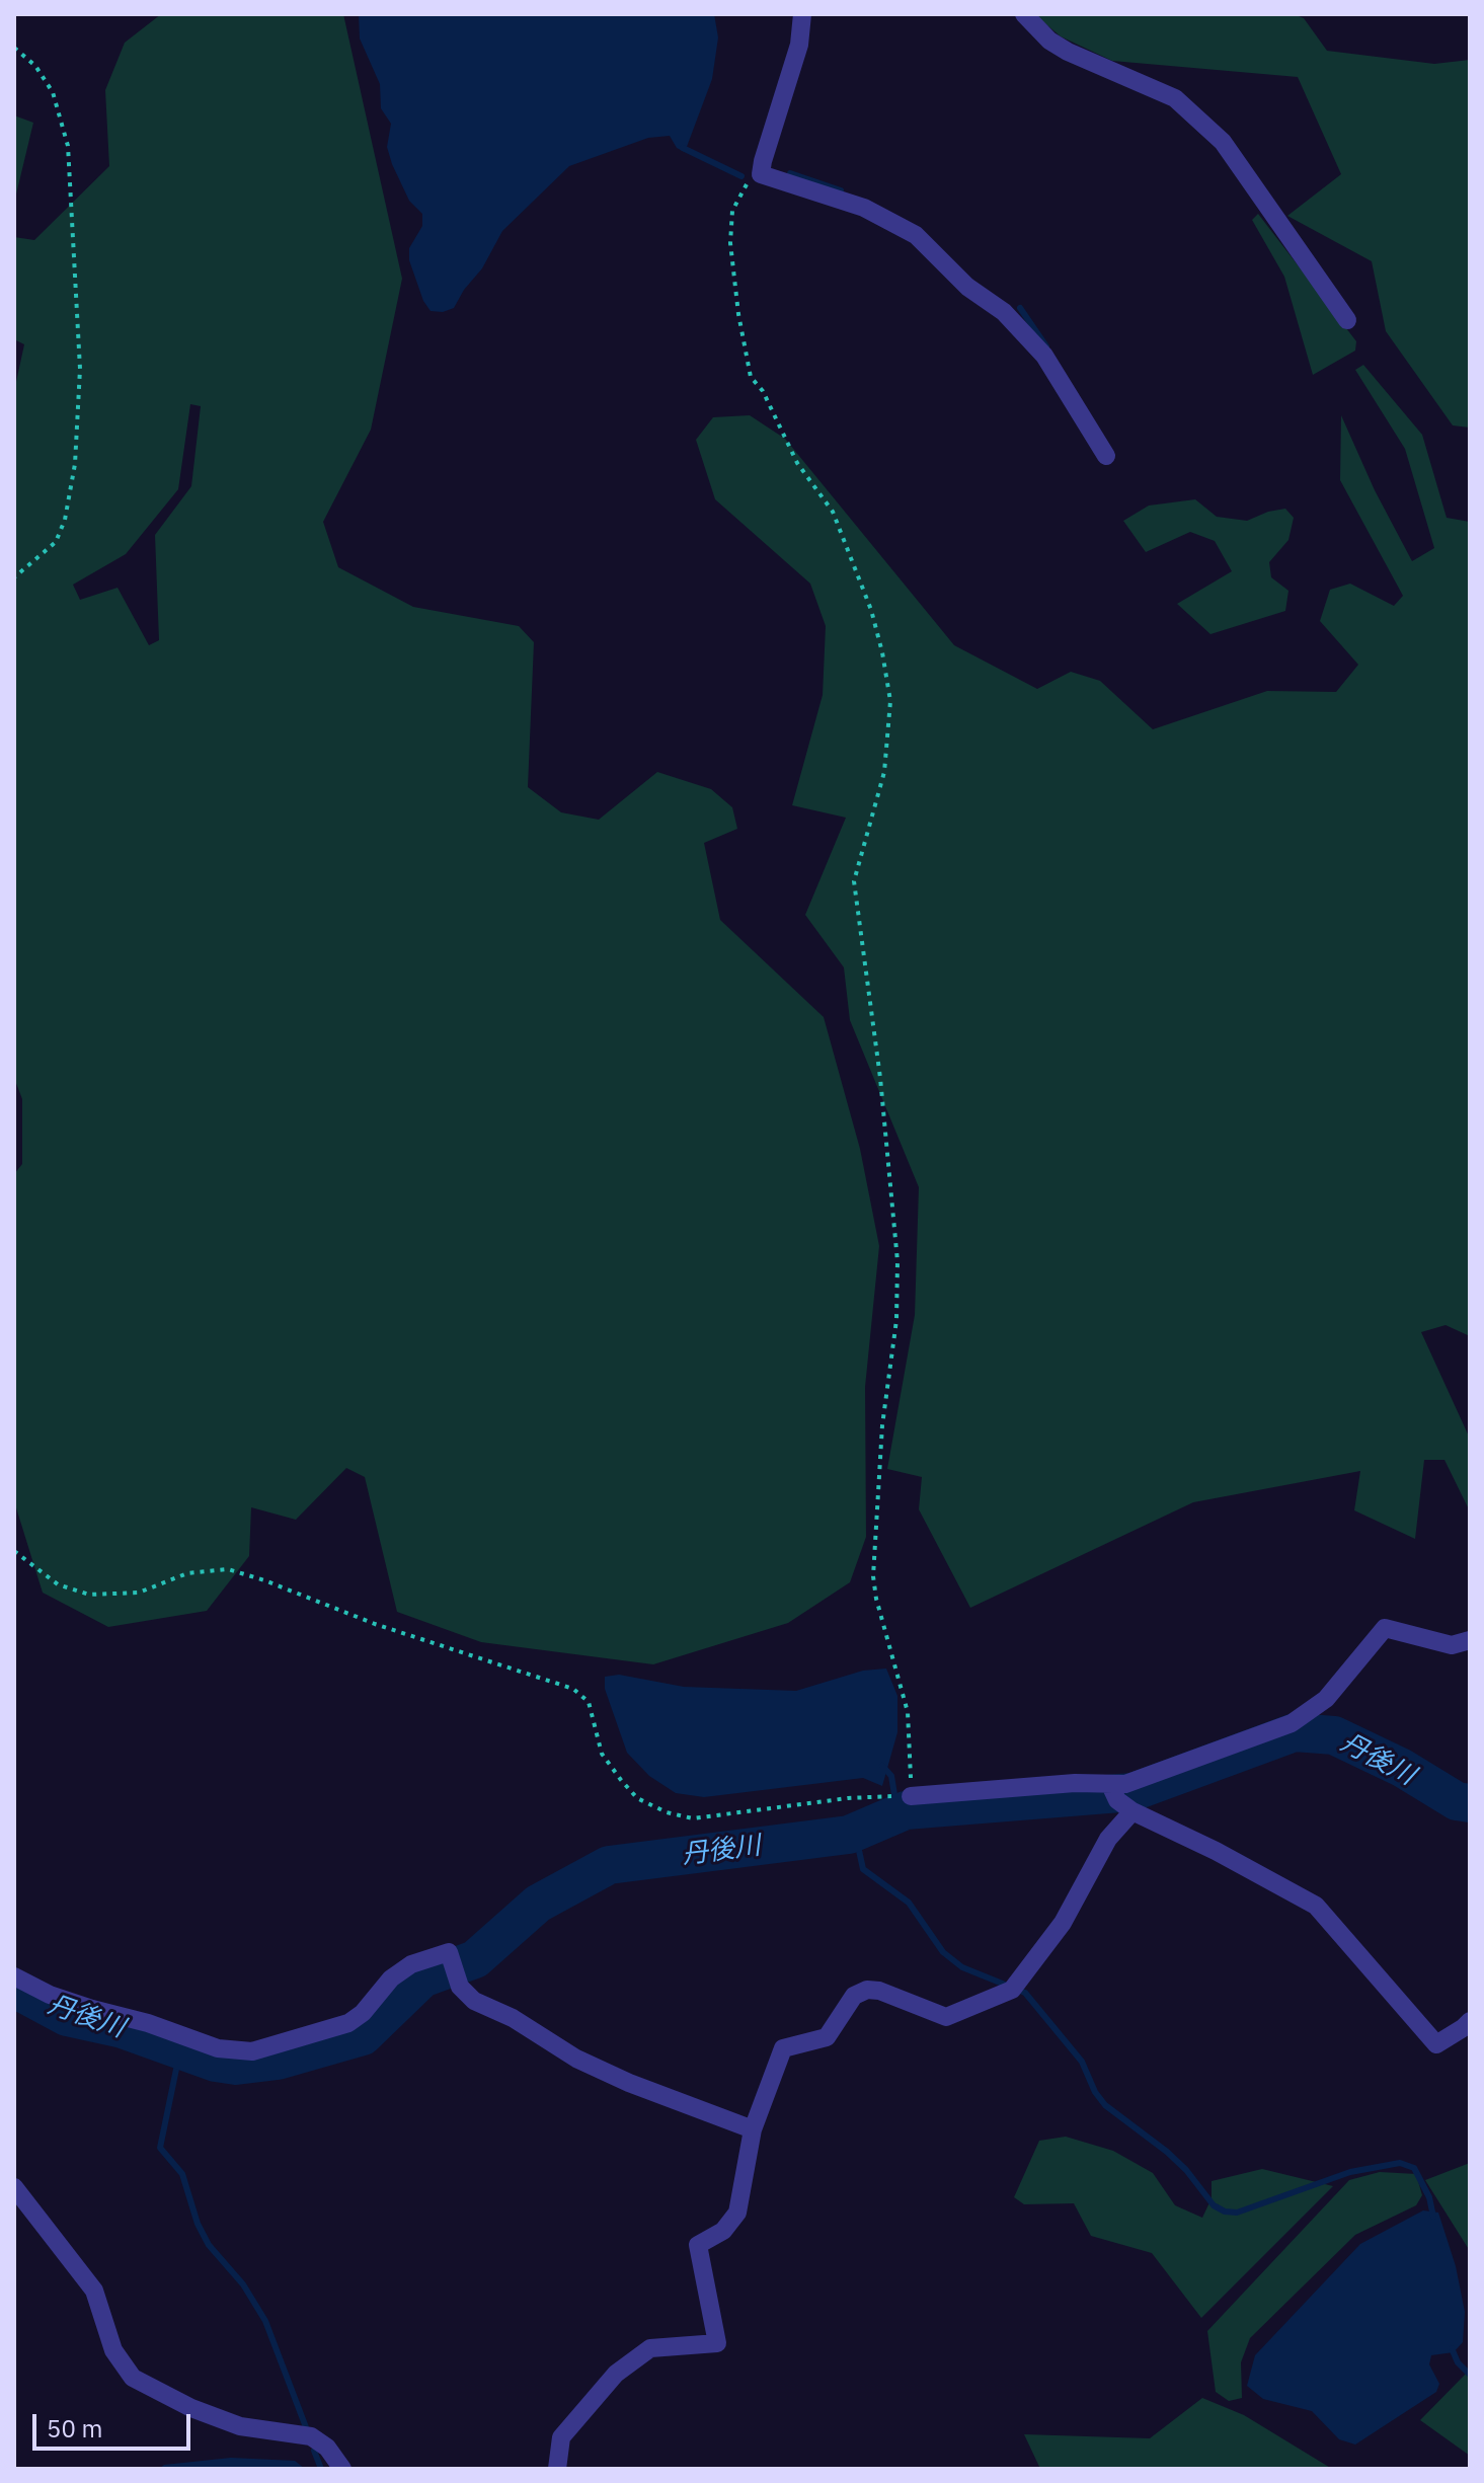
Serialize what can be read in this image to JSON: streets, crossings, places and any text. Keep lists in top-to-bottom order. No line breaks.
{"water":["丹後川"],"scale_bar":"50 m"}
